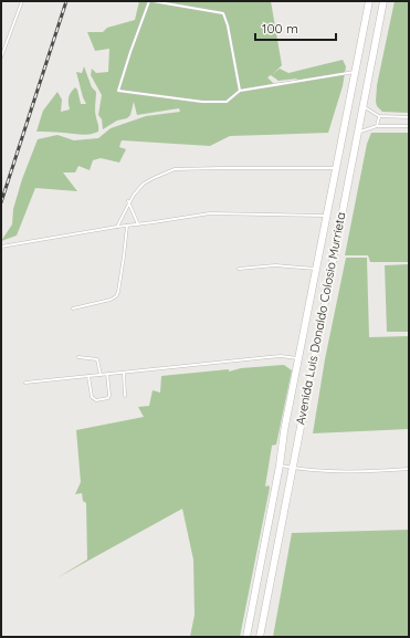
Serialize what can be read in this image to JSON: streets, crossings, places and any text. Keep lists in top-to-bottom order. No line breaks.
{"streets":{"main road":["Avenida Luis Donaldo Colosio Murrieta"]},"scale_bar":"100 m"}
